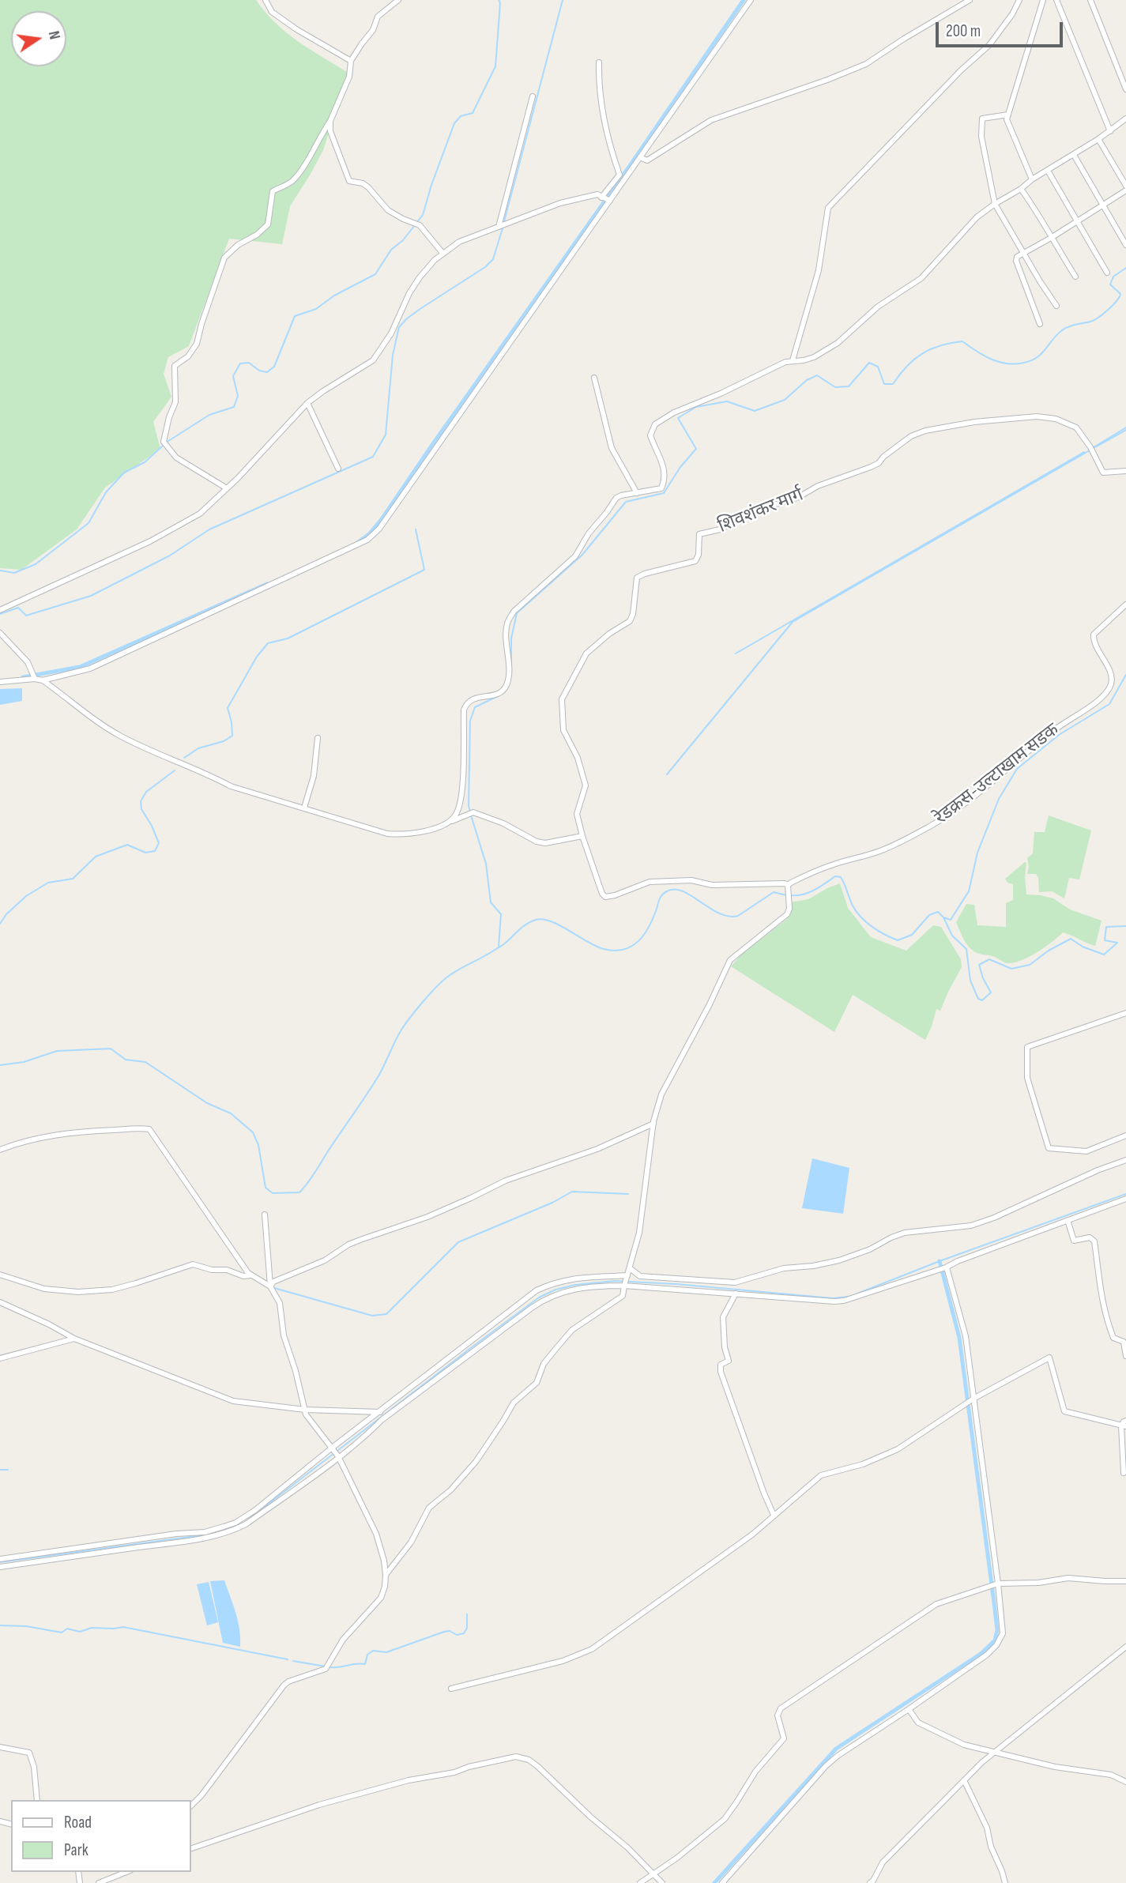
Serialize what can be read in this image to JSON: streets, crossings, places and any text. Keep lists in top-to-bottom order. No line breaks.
{"streets":{"street":["शिवशंकर मार्ग","रेडक्रस-उल्टाखाम सडक"]},"legend":["Road","Park"],"scale_bar":"200 m","north":"right"}
